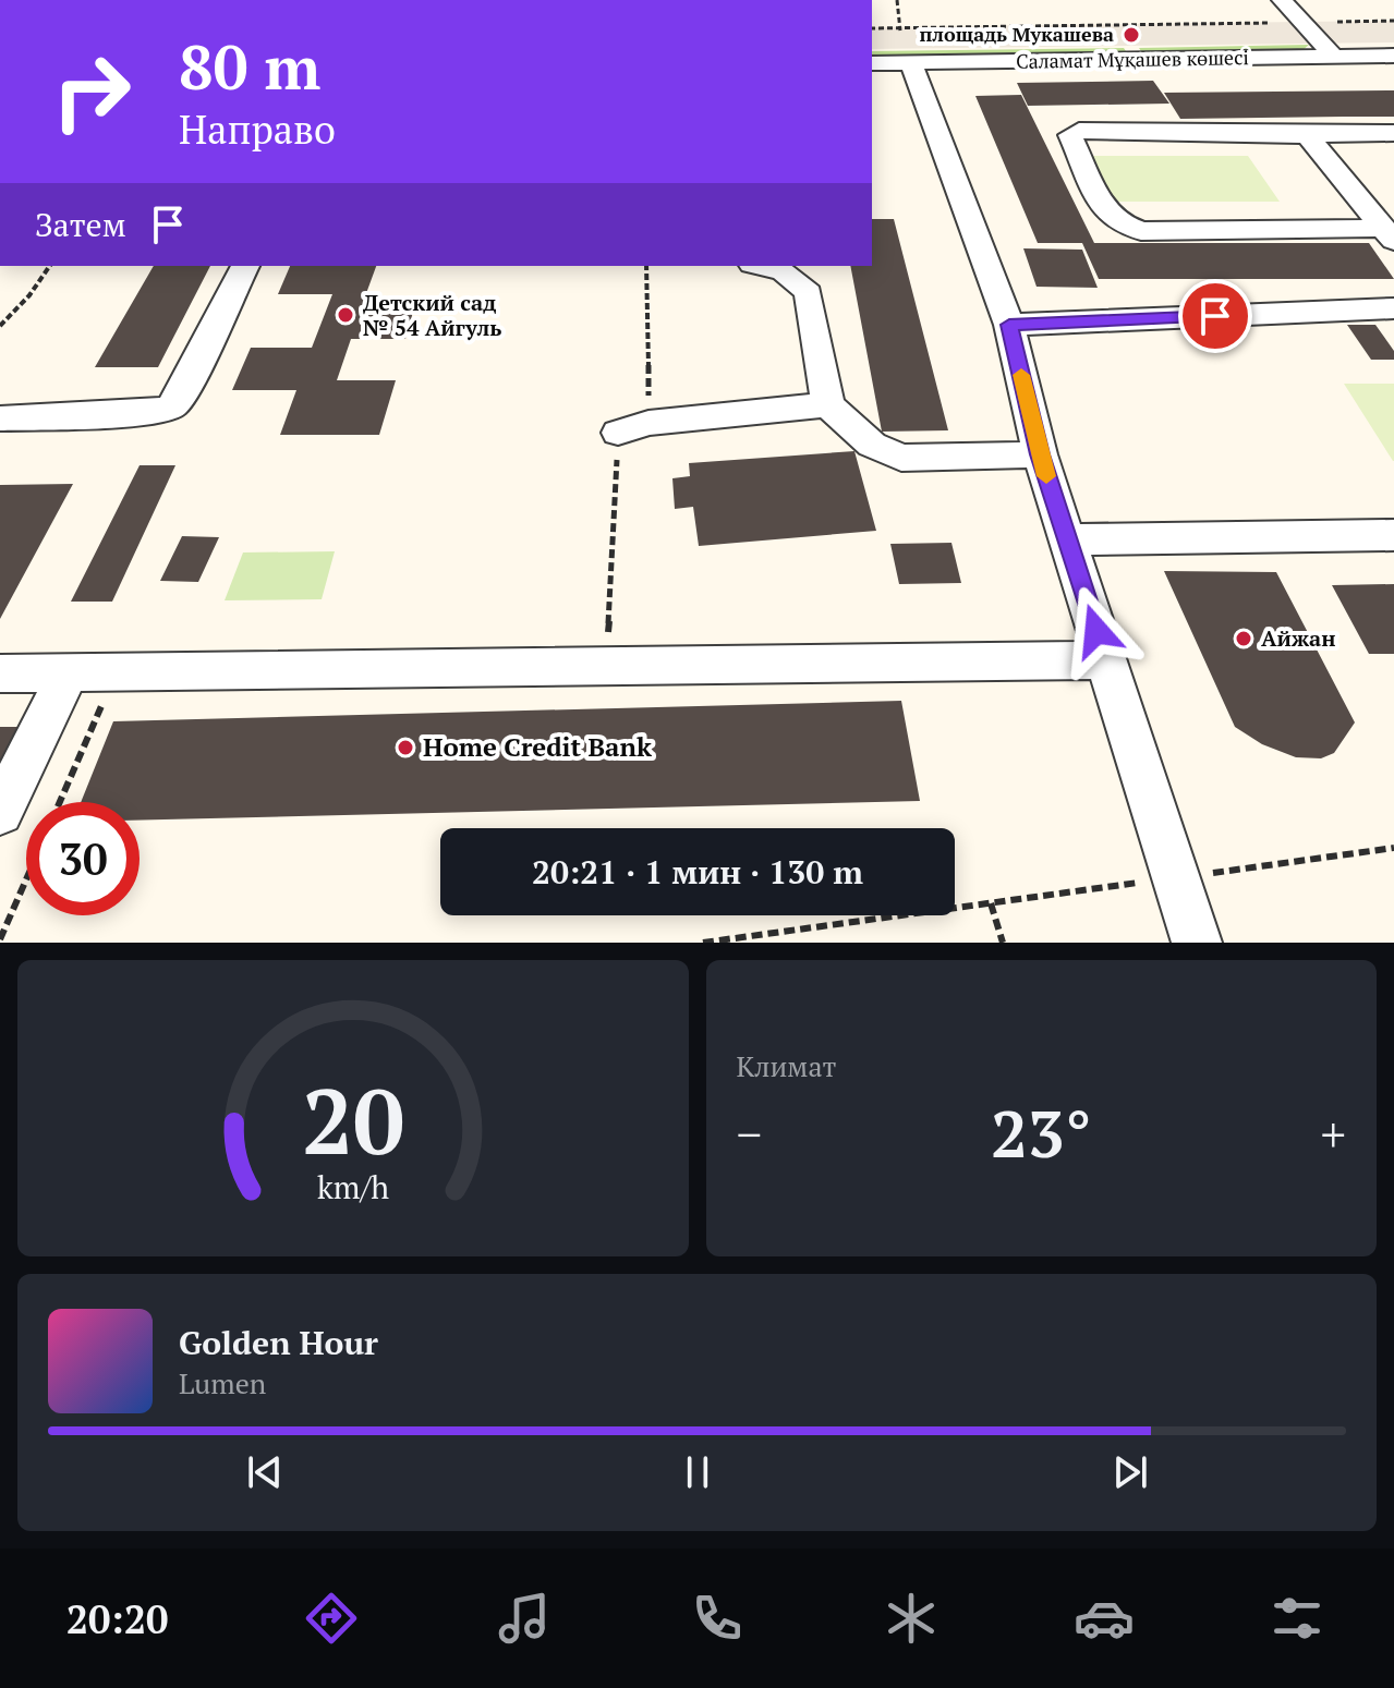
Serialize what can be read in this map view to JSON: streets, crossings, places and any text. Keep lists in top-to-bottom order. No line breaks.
{"streets":{"street":["Саламат Мұқашев көшесі"]},"places":["площадь Мукашева","Детский сад № 54 Айгуль","Айжан","Home Credit Bank"],"page":{"turn":["80 m","Направо"],"then":"Затем","limit":"30","trip":"20:21 · 1 мин · 130 m","tile":"Климат","heat":["−","23°","+"],"song":["Golden Hour","Lumen"],"tabs":"20:20","gauge":["20","km/h"]}}
